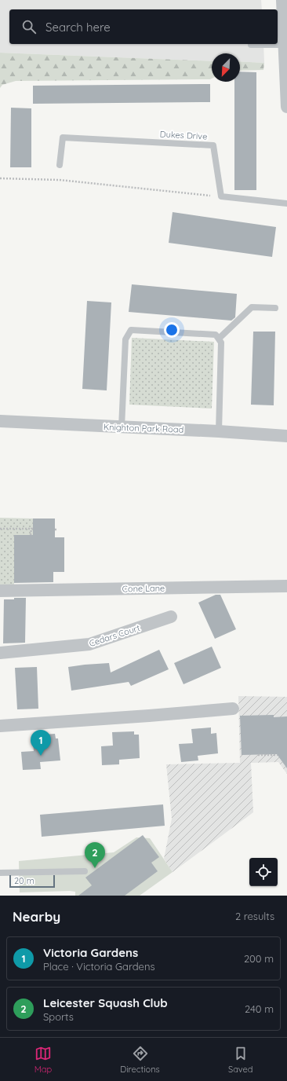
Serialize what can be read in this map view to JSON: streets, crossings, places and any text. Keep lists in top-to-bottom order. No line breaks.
{"streets":{"street":["Knighton Park Road","Cone Lane","Cedars Court"],"lane":["Dukes Drive"]},"scale_bar":"20 m","north":"bottom left","page":{"search":"Search here","pins":["1","2"],"scale":"20 m","heading":["Nearby","2 results"],"list":[{"mark":"1","name":"Victoria Gardens","note":"Place · Victoria Gardens","value":"200 m"},{"mark":"2","name":"Leicester Squash Club","note":"Sports","value":"240 m"}],"nav":["Map","Directions","Saved"]}}
